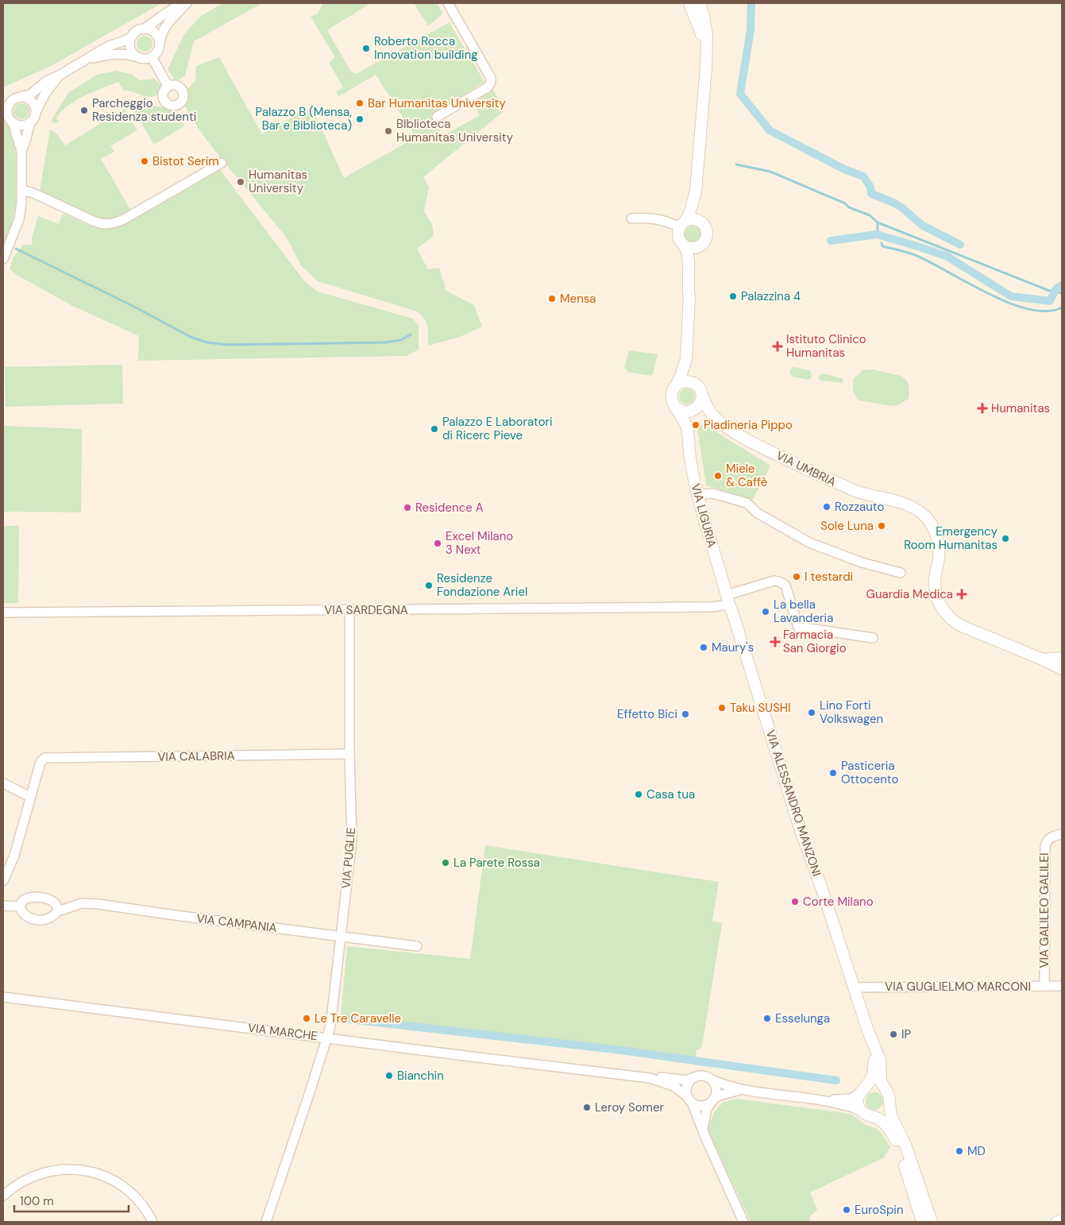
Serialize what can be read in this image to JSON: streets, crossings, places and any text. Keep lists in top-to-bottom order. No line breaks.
{"streets":{"street":["VIA UMBRIA","VIA LIGURIA","VIA SARDEGNA","VIA CALABRIA","VIA ALESSANDRO MANZONI","VIA PUGLIE","VIA GALILEO GALILEI","VIA CAMPANIA","VIA GUGLIELMO MARCONI","VIA MARCHE"]},"crossings":[["VIA UMBRIA","VIA LIGURIA"],["VIA LIGURIA","VIA SARDEGNA"],["VIA LIGURIA","VIA ALESSANDRO MANZONI"],["VIA SARDEGNA","VIA ALESSANDRO MANZONI"],["VIA SARDEGNA","VIA PUGLIE"],["VIA CALABRIA","VIA PUGLIE"],["VIA ALESSANDRO MANZONI","VIA GUGLIELMO MARCONI"],["VIA PUGLIE","VIA CAMPANIA"],["VIA PUGLIE","VIA MARCHE"],["VIA GALILEO GALILEI","VIA GUGLIELMO MARCONI"]],"places":{"other":["Roberto Rocca Innovation building","Bar Humanitas University","Parcheggio Residenza studenti","Palazzo B (Mensa, Bar e Biblioteca)","BIblioteca Humanitas University","Bistot Serim","Humanitas University","Palazzina 4","Mensa","Piadineria Pippo","Palazzo E Laboratori di Ricerc Pieve","Miele & Caffè","Rozzauto","Residence A","Sole Luna","Emergency Room Humanitas","Excel Milano 3 Next","I testardi","Residenze Fondazione Ariel","La bella Lavanderia","Maury's","Taku SUSHI","Lino Forti Volkswagen","Effetto Bici","Pasticeria Ottocento","Casa tua","La Parete Rossa","Corte Milano","Le Tre Caravelle","Esselunga","IP","Bianchin","Leroy Somer","MD","EuroSpin"],"health":["Istituto Clinico Humanitas","Humanitas","Guardia Medica","Farmacia San Giorgio"]},"scale_bar":"100 m"}
